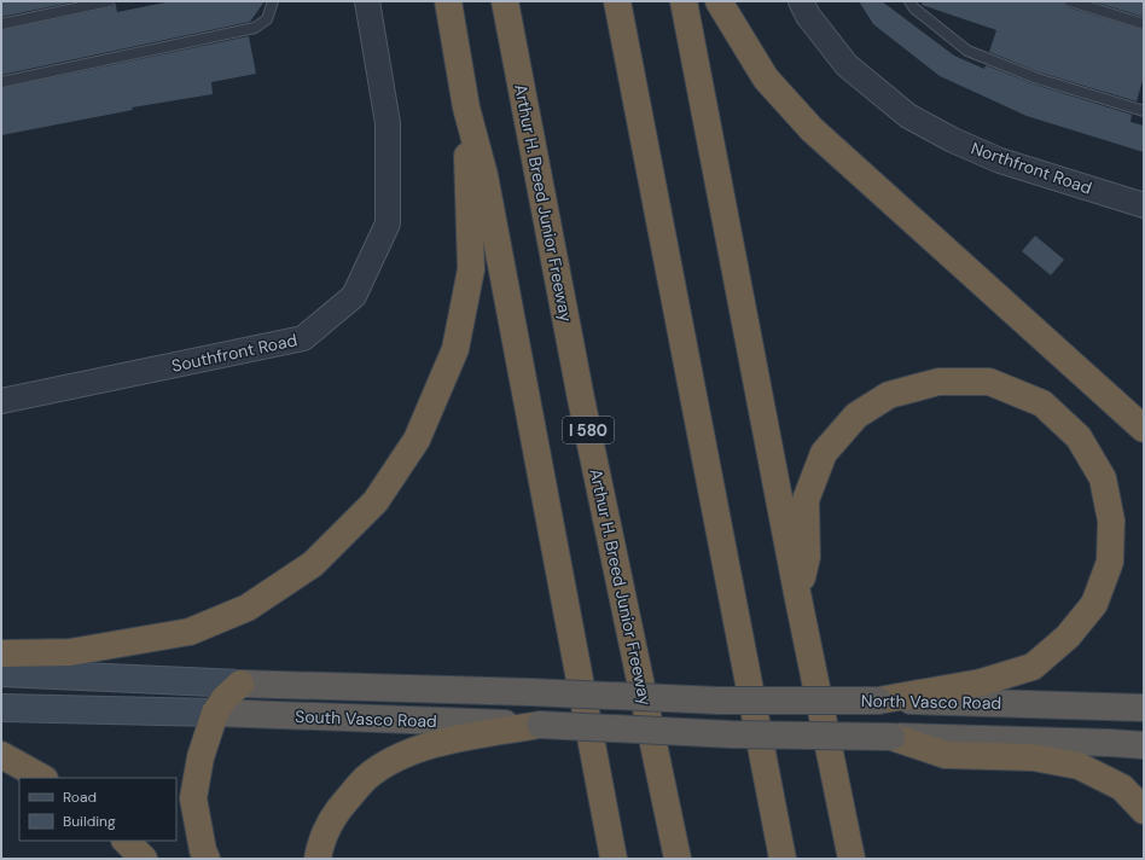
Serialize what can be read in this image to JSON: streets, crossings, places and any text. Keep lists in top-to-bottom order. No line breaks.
{"streets":{"highway":["Arthur H. Breed Junior Freeway","I 580","North Vasco Road","South Vasco Road"],"street":["Northfront Road","Southfront Road"]},"crossings":[["North Vasco Road","South Vasco Road"]],"legend":["Road","Building"]}
